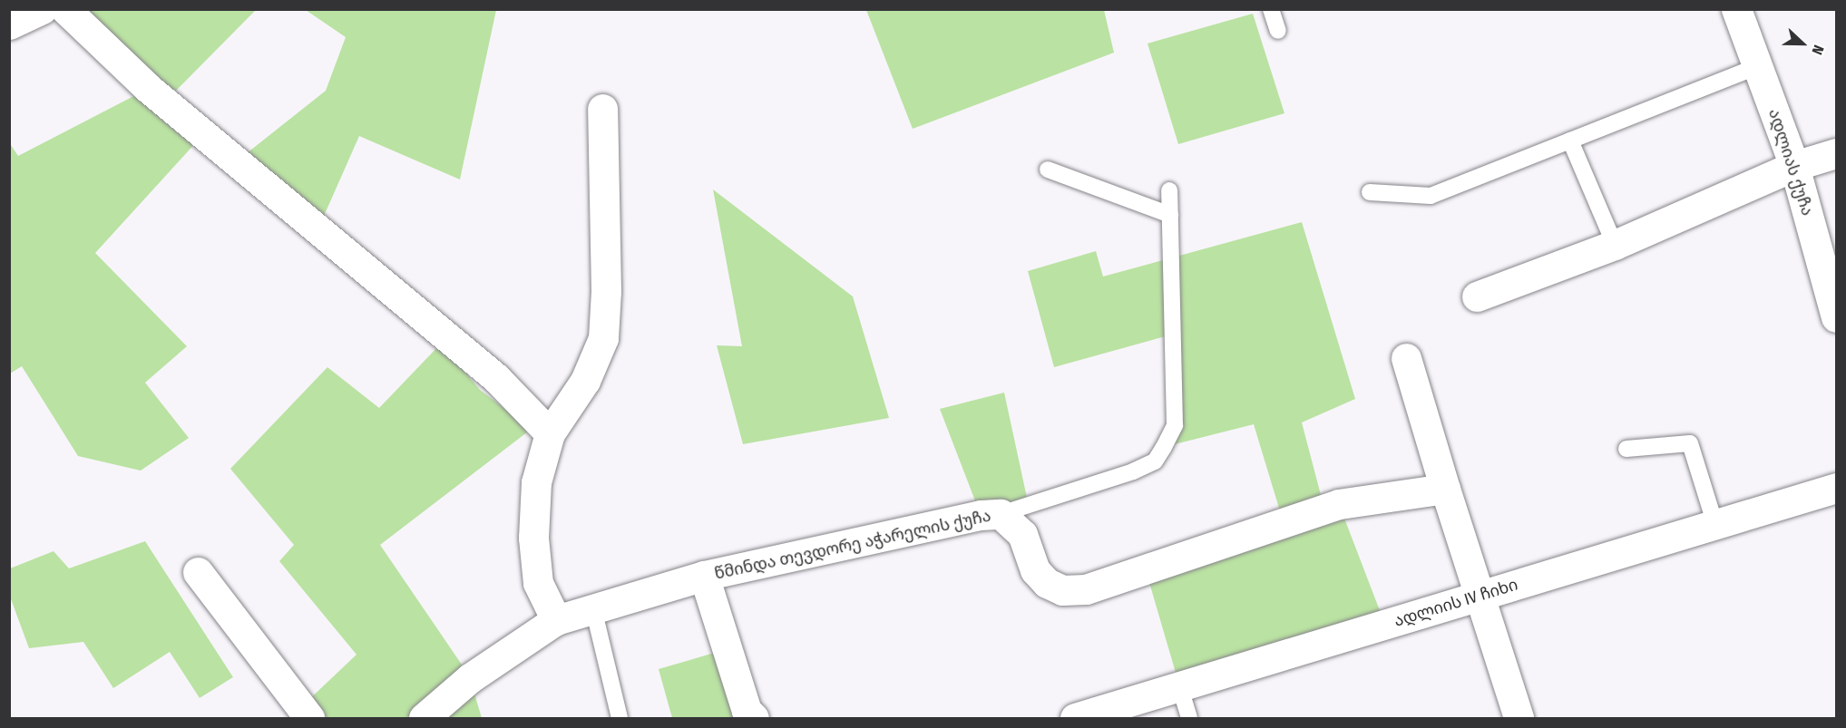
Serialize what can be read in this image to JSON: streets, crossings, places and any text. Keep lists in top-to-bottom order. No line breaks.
{"streets":{"street":["ადლიას ქუჩა","წმინდა თევდორე აჭარელის ქუჩა","ადლიის IV ჩიხი"]},"north":"right"}
